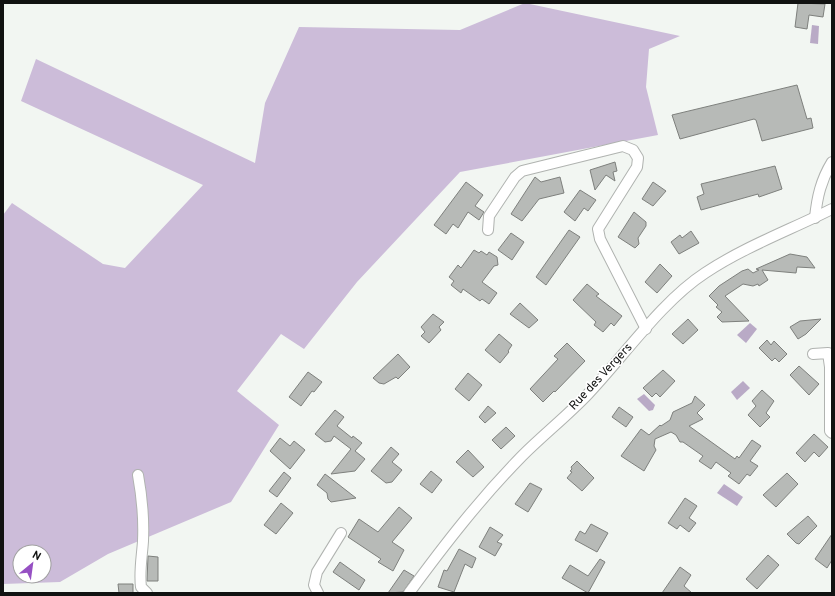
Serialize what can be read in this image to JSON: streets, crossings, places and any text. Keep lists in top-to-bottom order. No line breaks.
{"streets":{"street":["Rue des Vergers"]},"north":"top right"}
